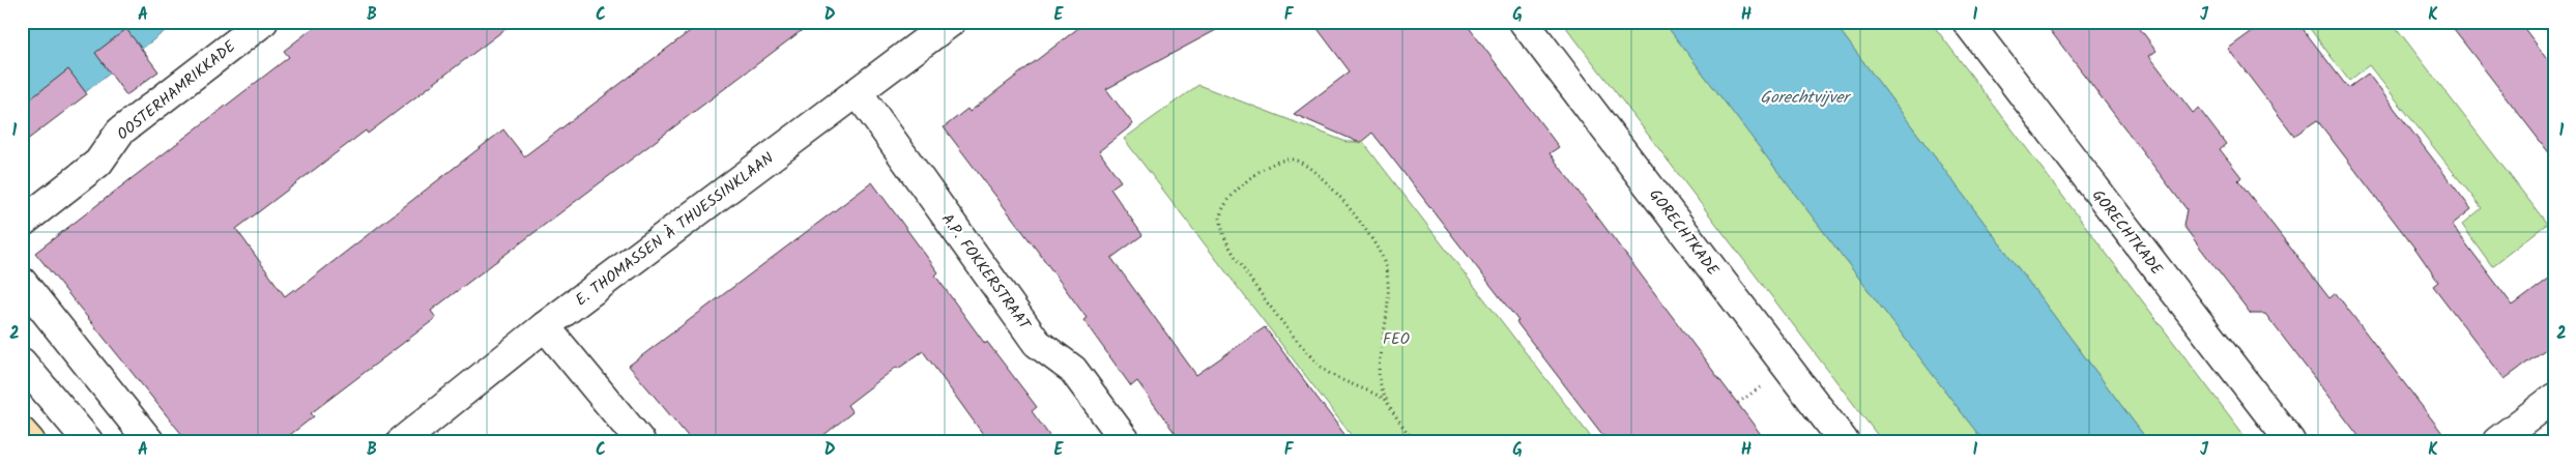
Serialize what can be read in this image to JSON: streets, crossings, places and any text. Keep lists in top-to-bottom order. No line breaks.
{"streets":{"street":["OOSTERHAMRIKKADE","E. THOMASSEN À THUESSINKLAAN","GORECHTKADE","A.P. FOKKERSTRAAT"]},"crossings":[["E. THOMASSEN À THUESSINKLAAN","A.P. FOKKERSTRAAT"]],"water":["Gorechtvijver"],"parks":["FEO"],"grid":{"columns":["A","B","C","D","E","F","G","H","I","J","K"],"rows":["1","2"]}}
